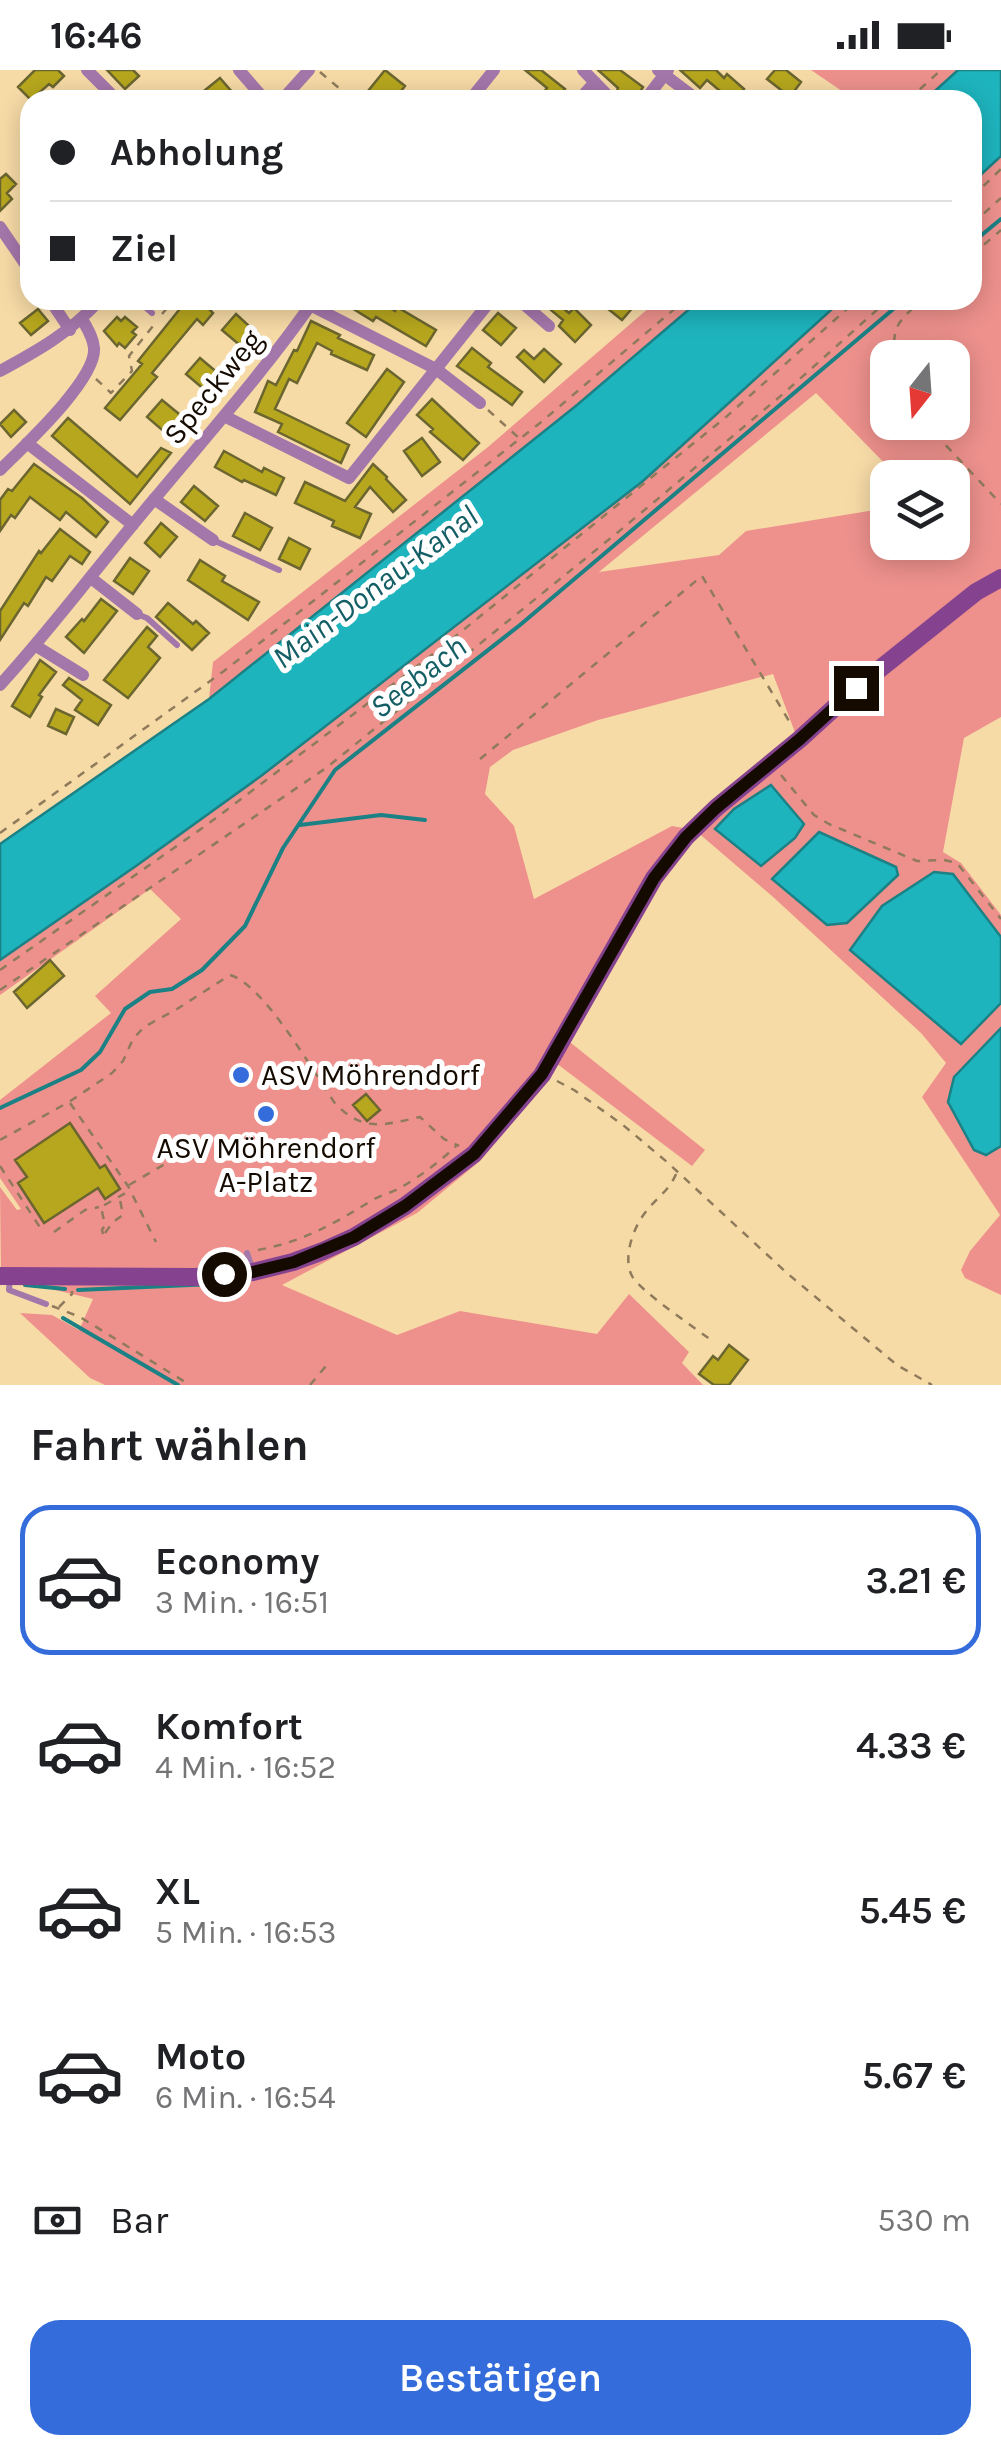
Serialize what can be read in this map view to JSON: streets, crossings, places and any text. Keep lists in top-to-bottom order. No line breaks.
{"streets":{"street":["Speckweg"]},"water":["Main-Donau-Kanal","Seebach"],"places":["ASV Möhrendorf","ASV Möhrendorf A-Platz"],"north":"bottom","page":{"status":"16:46","banner":["Abholung","Ziel"],"heading":"Fahrt wählen","list":[{"name":"Economy","note":"3 Min. · 16:51","value":"3.21 €"},{"name":"Komfort","note":"4 Min. · 16:52","value":"4.33 €"},{"name":"XL","note":"5 Min. · 16:53","value":"5.45 €"},{"name":"Moto","note":"6 Min. · 16:54","value":"5.67 €"}],"pay":["Bar","530 m"],"buttons":"Bestätigen"}}
